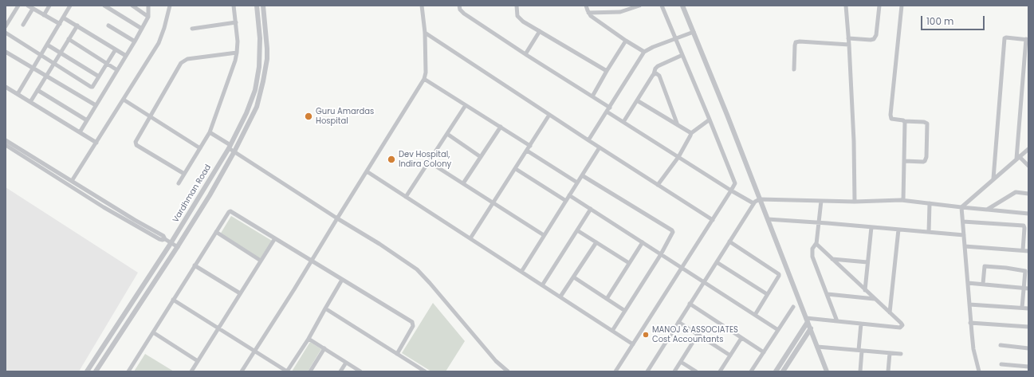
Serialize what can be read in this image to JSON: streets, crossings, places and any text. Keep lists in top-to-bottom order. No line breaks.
{"streets":{"street":["Vardhman Road"]},"places":["Guru Amardas Hospital","Dev Hospital, Indira Colony","MANOJ & ASSOCIATES Cost Accountants"],"scale_bar":"100 m"}
